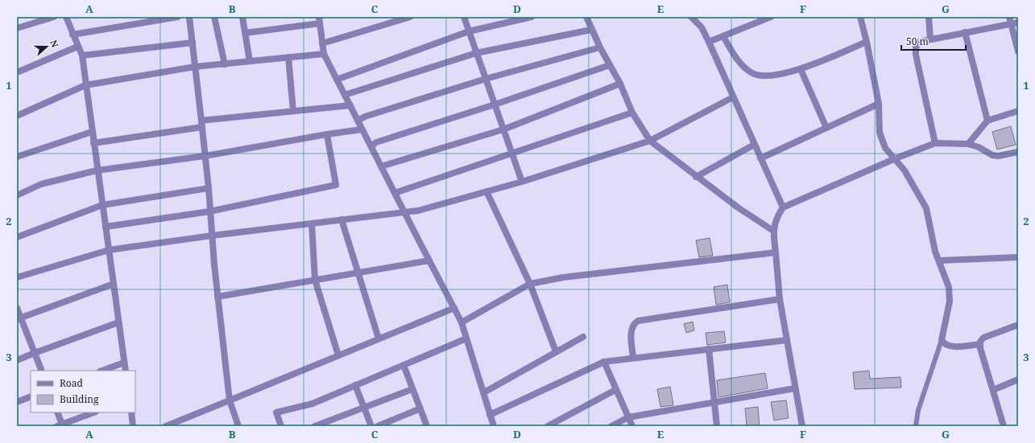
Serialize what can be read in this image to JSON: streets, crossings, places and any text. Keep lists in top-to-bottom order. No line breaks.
{"legend":["Road","Building"],"scale_bar":"50 m","north":"right","grid":{"columns":["A","B","C","D","E","F","G"],"rows":["1","2","3"]}}
